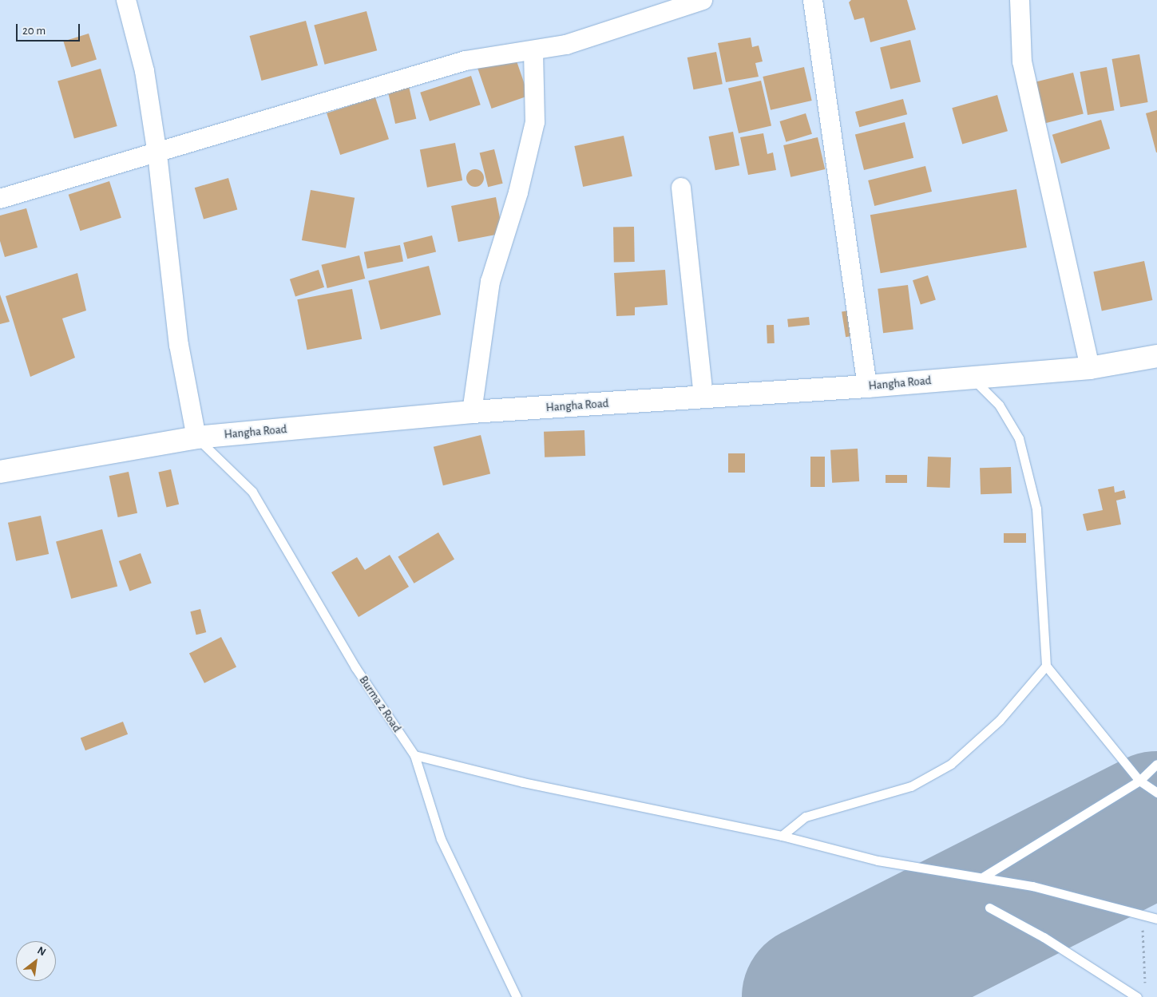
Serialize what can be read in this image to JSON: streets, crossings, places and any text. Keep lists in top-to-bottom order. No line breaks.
{"streets":{"highway":["Hangha Road"],"lane":["Burma 2 Road"]},"crossings":[["Hangha Road","Burma 2 Road"]],"scale_bar":"20 m","north":"top right"}
